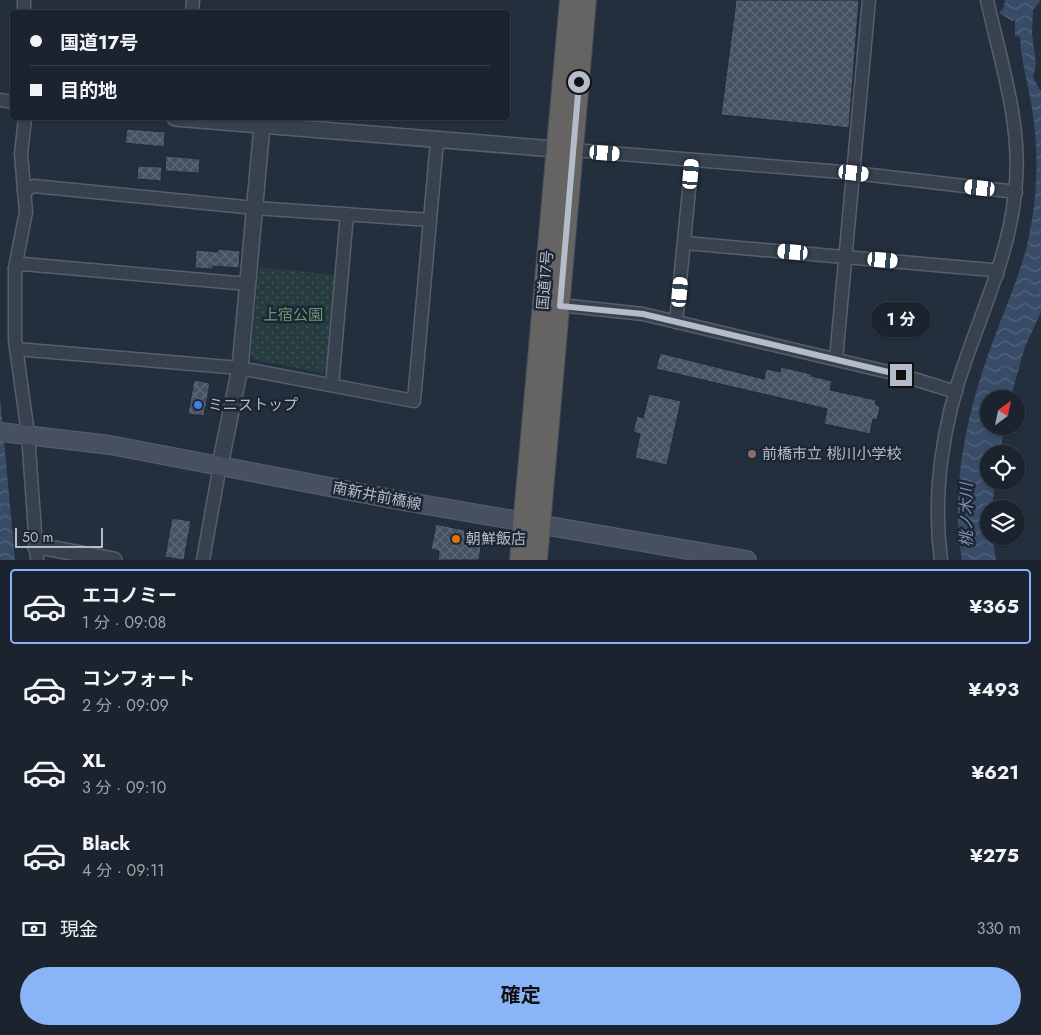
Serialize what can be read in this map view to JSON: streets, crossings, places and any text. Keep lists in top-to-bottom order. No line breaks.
{"streets":{"highway":["国道17号"],"main road":["南新井前橋線"]},"crossings":[["国道17号","南新井前橋線"]],"water":["桃ノ木川"],"parks":["上宿公園"],"places":["ミニストップ","前橋市立 桃川小学校","朝鮮飯店"],"scale_bar":"50 m","north":"top right","page":{"banner":["国道17号","目的地"],"bubble":"1 分","scale":"50 m","list":[{"name":"エコノミー","note":"1 分 · 09:08","value":"¥365"},{"name":"コンフォート","note":"2 分 · 09:09","value":"¥493"},{"name":"XL","note":"3 分 · 09:10","value":"¥621"},{"name":"Black","note":"4 分 · 09:11","value":"¥275"}],"pay":["現金","330 m"],"buttons":"確定"}}
